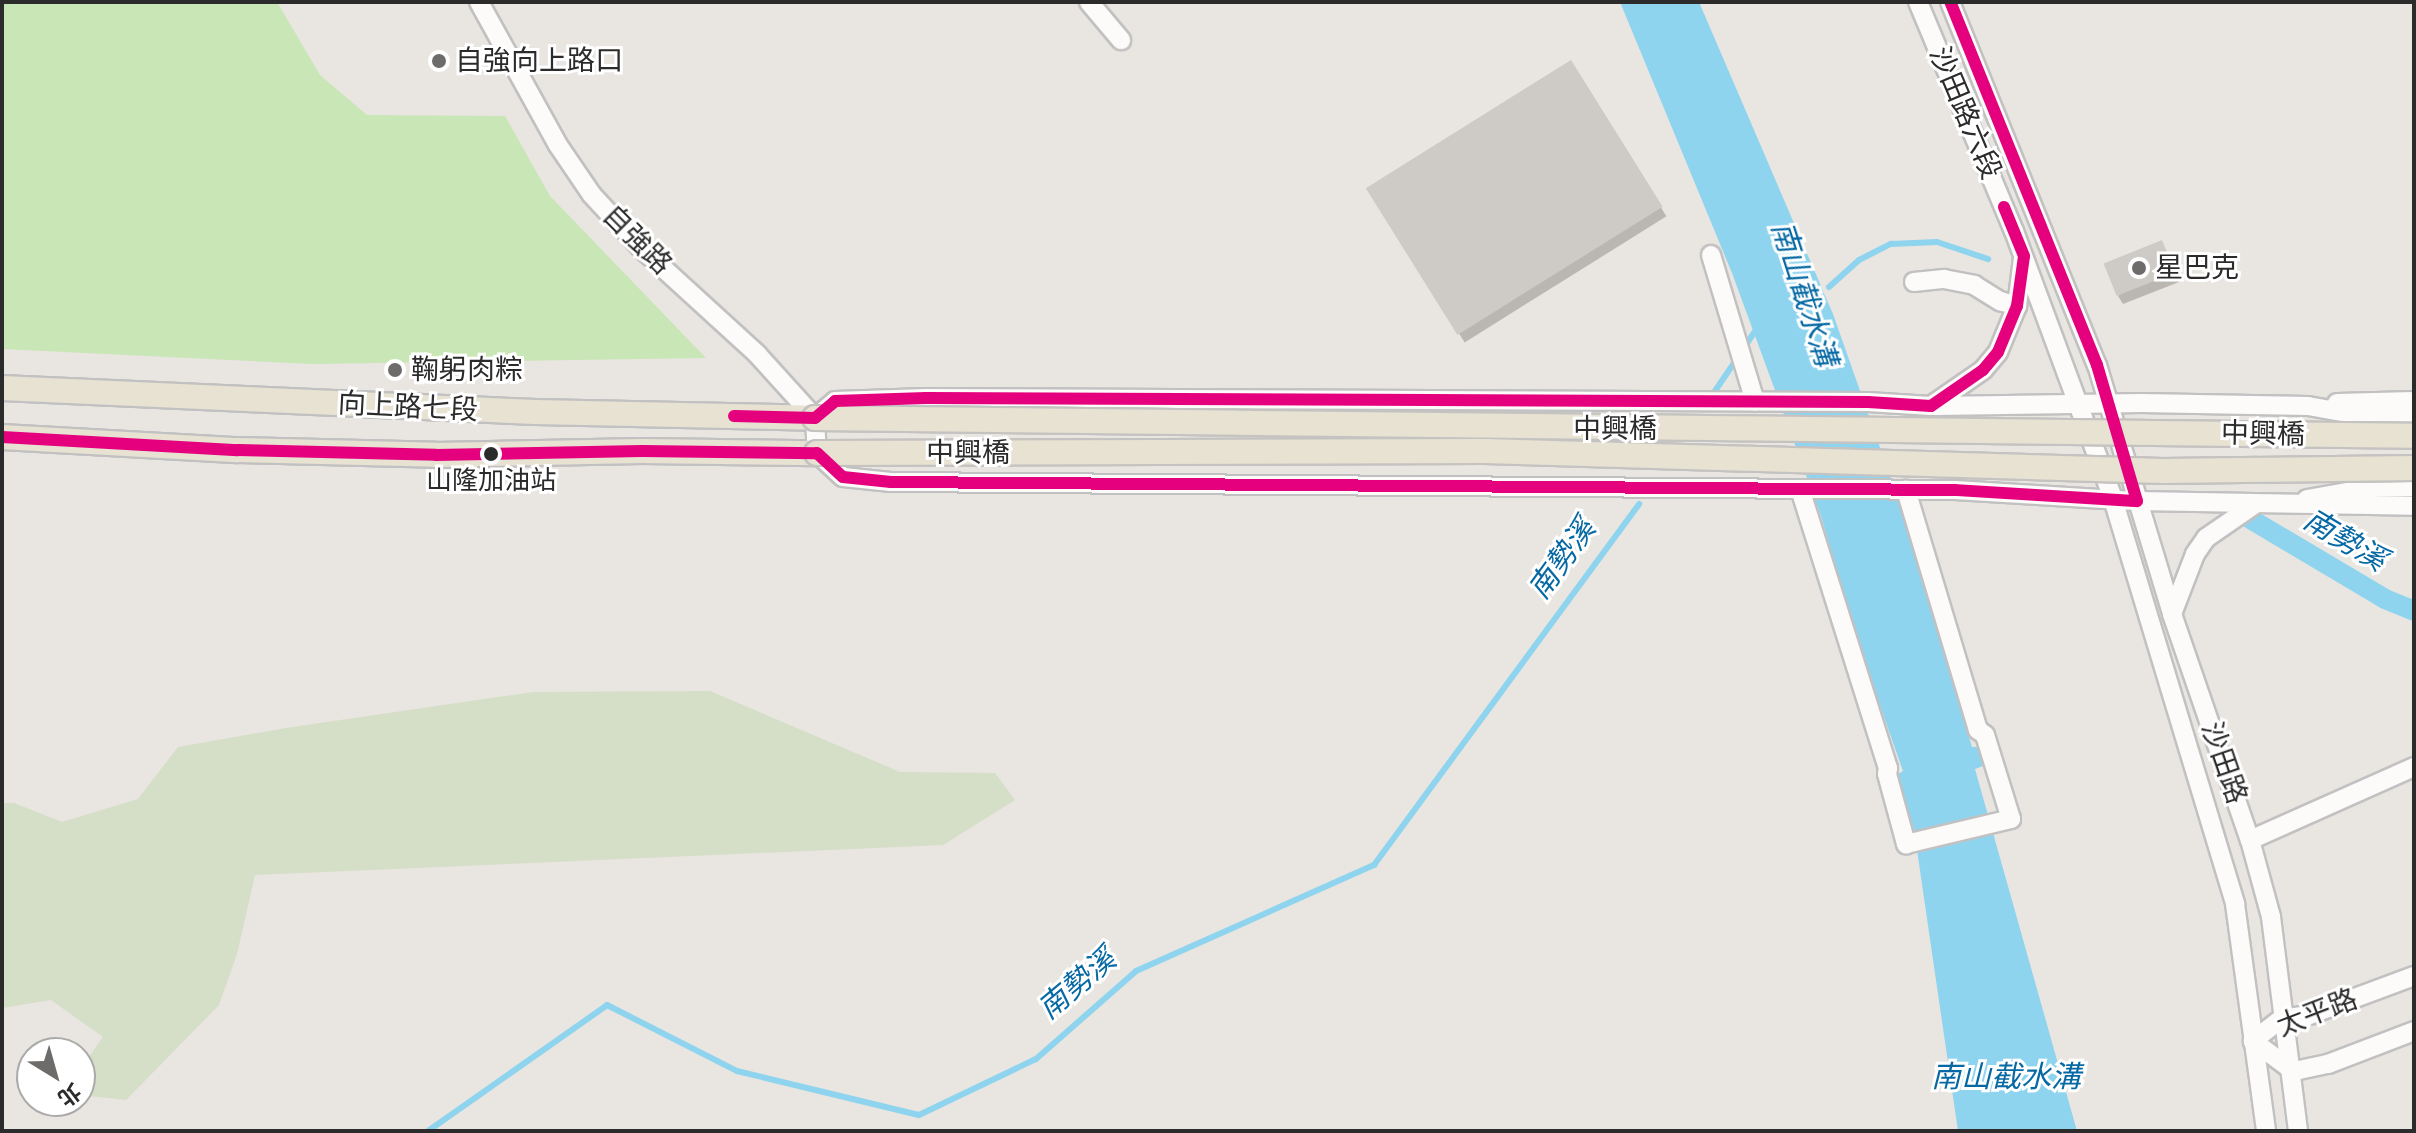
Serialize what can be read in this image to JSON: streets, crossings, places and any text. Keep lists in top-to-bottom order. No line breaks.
{"streets":{"main road":["向上路七段","中興橋"],"street":["沙田路六段","自強路","沙田路","太平路"]},"crossings":[["沙田路六段","沙田路"],["自強路","向上路七段"],["自強路","中興橋"],["向上路七段","中興橋"],["沙田路","太平路"]],"water":["南山截水溝","南勢溪"],"places":["自強向上路口","星巴克","鞠躬肉粽","山隆加油站"],"north":"bottom right"}
